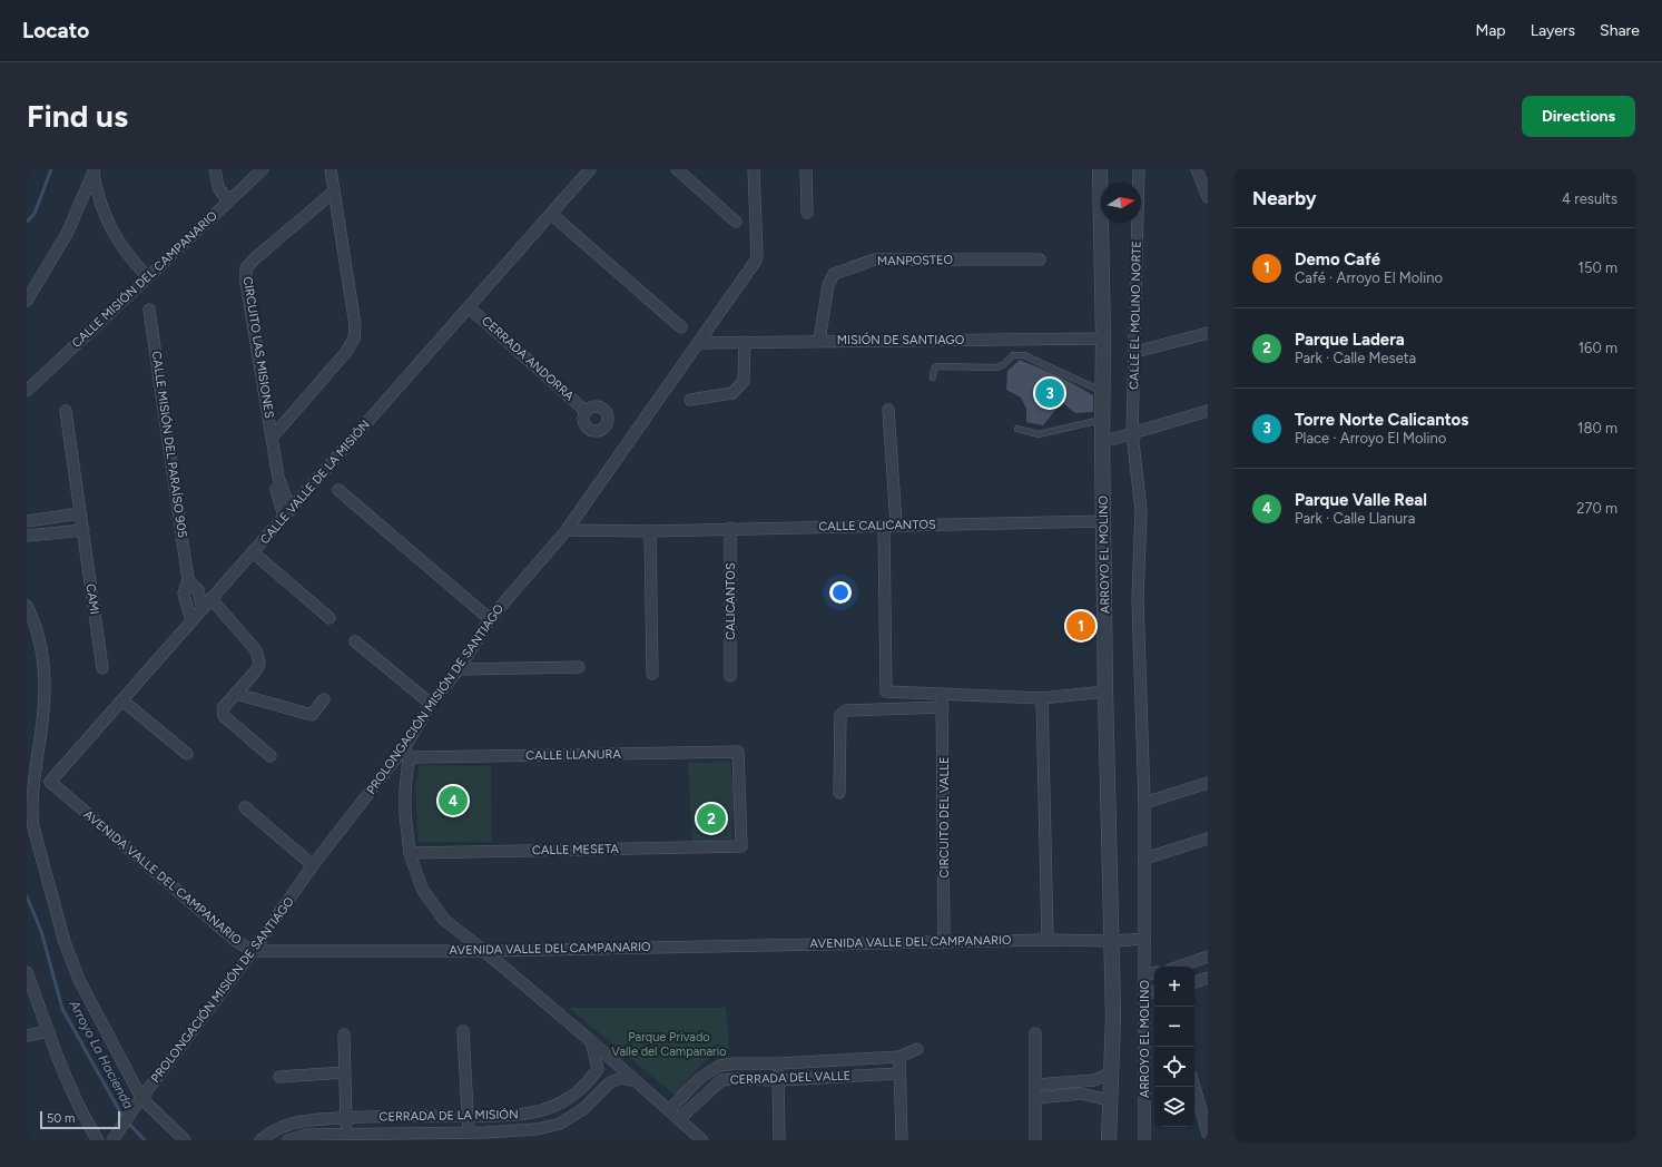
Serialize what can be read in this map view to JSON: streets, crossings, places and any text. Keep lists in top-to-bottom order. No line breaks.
{"streets":{"street":["MANPOSTEO","CALLE MISIÓN DEL CAMPANARIO","CALLE EL MOLINO NORTE","MISIÓN DE SANTIAGO","CIRCUITO LAS MISIONES","CERRADA ANDORRA","CALLE MISIÓN DEL PARAÍSO 905","CALLE VALLE DE LA MISIÓN","CALLE CALICANTOS","ARROYO EL MOLINO","CAMI","CALICANTOS","PROLONGACIÓN MISIÓN DE SANTIAGO","CALLE LLANURA","CIRCUITO DEL VALLE","CALLE MESETA","AVENIDA VALLE DEL CAMPANARIO","CERRADA DEL VALLE","CERRADA DE LA MISIÓN"]},"crossings":[["MANPOSTEO","MISIÓN DE SANTIAGO"],["CALLE EL MOLINO NORTE","ARROYO EL MOLINO"],["MISIÓN DE SANTIAGO","ARROYO EL MOLINO"],["MISIÓN DE SANTIAGO","PROLONGACIÓN MISIÓN DE SANTIAGO"],["CIRCUITO LAS MISIONES","CALLE VALLE DE LA MISIÓN"],["CERRADA ANDORRA","CALLE VALLE DE LA MISIÓN"],["CALLE VALLE DE LA MISIÓN","AVENIDA VALLE DEL CAMPANARIO"],["CALLE CALICANTOS","ARROYO EL MOLINO"],["CALLE CALICANTOS","CALICANTOS"],["CALLE CALICANTOS","PROLONGACIÓN MISIÓN DE SANTIAGO"],["ARROYO EL MOLINO","AVENIDA VALLE DEL CAMPANARIO"],["PROLONGACIÓN MISIÓN DE SANTIAGO","AVENIDA VALLE DEL CAMPANARIO"],["CALLE LLANURA","CALLE MESETA"],["CIRCUITO DEL VALLE","AVENIDA VALLE DEL CAMPANARIO"]],"water":["Arroyo La Hacienda"],"parks":["Parque Privado Valle del Campanario"],"scale_bar":"50 m","north":"right","page":{"header":"Locato","nav":["Map","Layers","Share"],"buttons":"Directions","title":"Find us","heading":["Nearby","4 results"],"list":[{"mark":"1","name":"Demo Café","note":"Café · Arroyo El Molino","value":"150 m"},{"mark":"2","name":"Parque Ladera","note":"Park · Calle Meseta","value":"160 m"},{"mark":"3","name":"Torre Norte Calicantos","note":"Place · Arroyo El Molino","value":"180 m"},{"mark":"4","name":"Parque Valle Real","note":"Park · Calle Llanura","value":"270 m"}],"pins":["3","1","4","2"],"map_buttons":["+","−"],"scale":"50 m"}}
